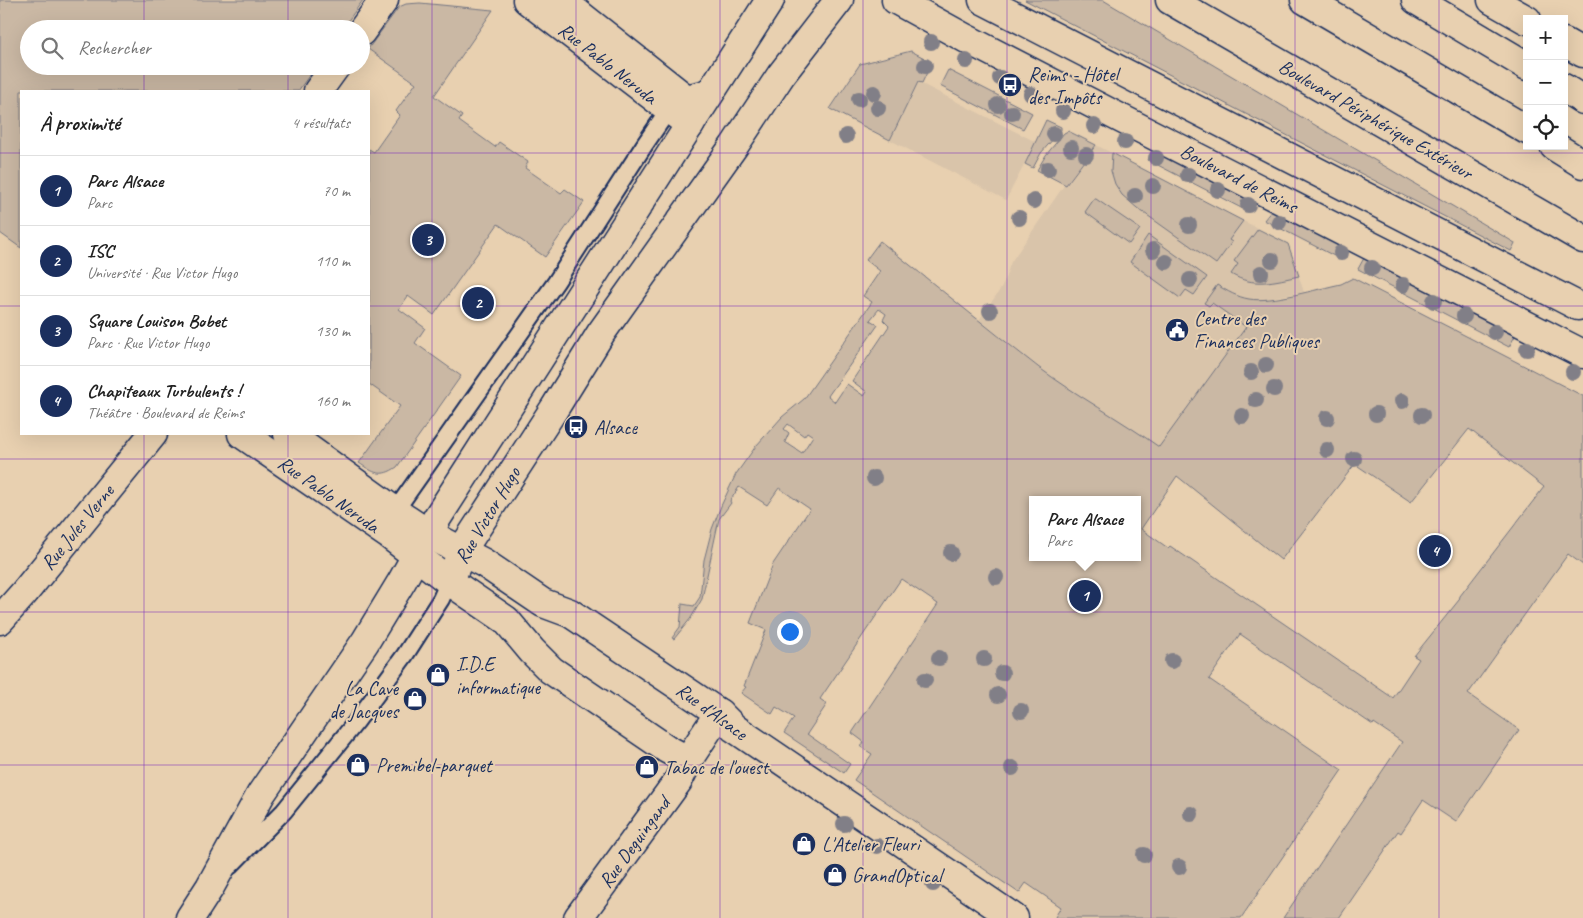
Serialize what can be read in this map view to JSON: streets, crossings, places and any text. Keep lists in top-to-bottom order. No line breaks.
{"streets":{"main road":["Rue Pablo Neruda","Boulevard Périphérique Extérieur","Boulevard de Reims","Rue Victor Hugo","Rue Jules Verne","Rue d'Alsace","Rue Deguingand"]},"crossings":[["Rue Pablo Neruda","Rue Victor Hugo"],["Rue Pablo Neruda","Rue d'Alsace"],["Rue Victor Hugo","Rue d'Alsace"],["Rue d'Alsace","Rue Deguingand"]],"places":{"bus stop":["Reims - Hôtel des Impôts","Alsace"],"public building":["Centre des Finances Publiques"],"shop":["I.D.E informatique","La Cave de Jacques","Premibel-parquet","Tabac de l'ouest","L'Atelier Fleuri","GrandOptical"]},"page":{"map_buttons":["+","−"],"search":"Rechercher","heading":["À proximité","4 résultats"],"list":[{"mark":"1","name":"Parc Alsace","note":"Parc","value":"70 m"},{"mark":"2","name":"ISC","note":"Université · Rue Victor Hugo","value":"110 m"},{"mark":"3","name":"Square Louison Bobet","note":"Parc · Rue Victor Hugo","value":"130 m"},{"mark":"4","name":"Chapiteaux Turbulents !","note":"Théâtre · Boulevard de Reims","value":"160 m"}],"pins":["3","2","4","1"],"popup":["Parc Alsace","Parc"]}}
